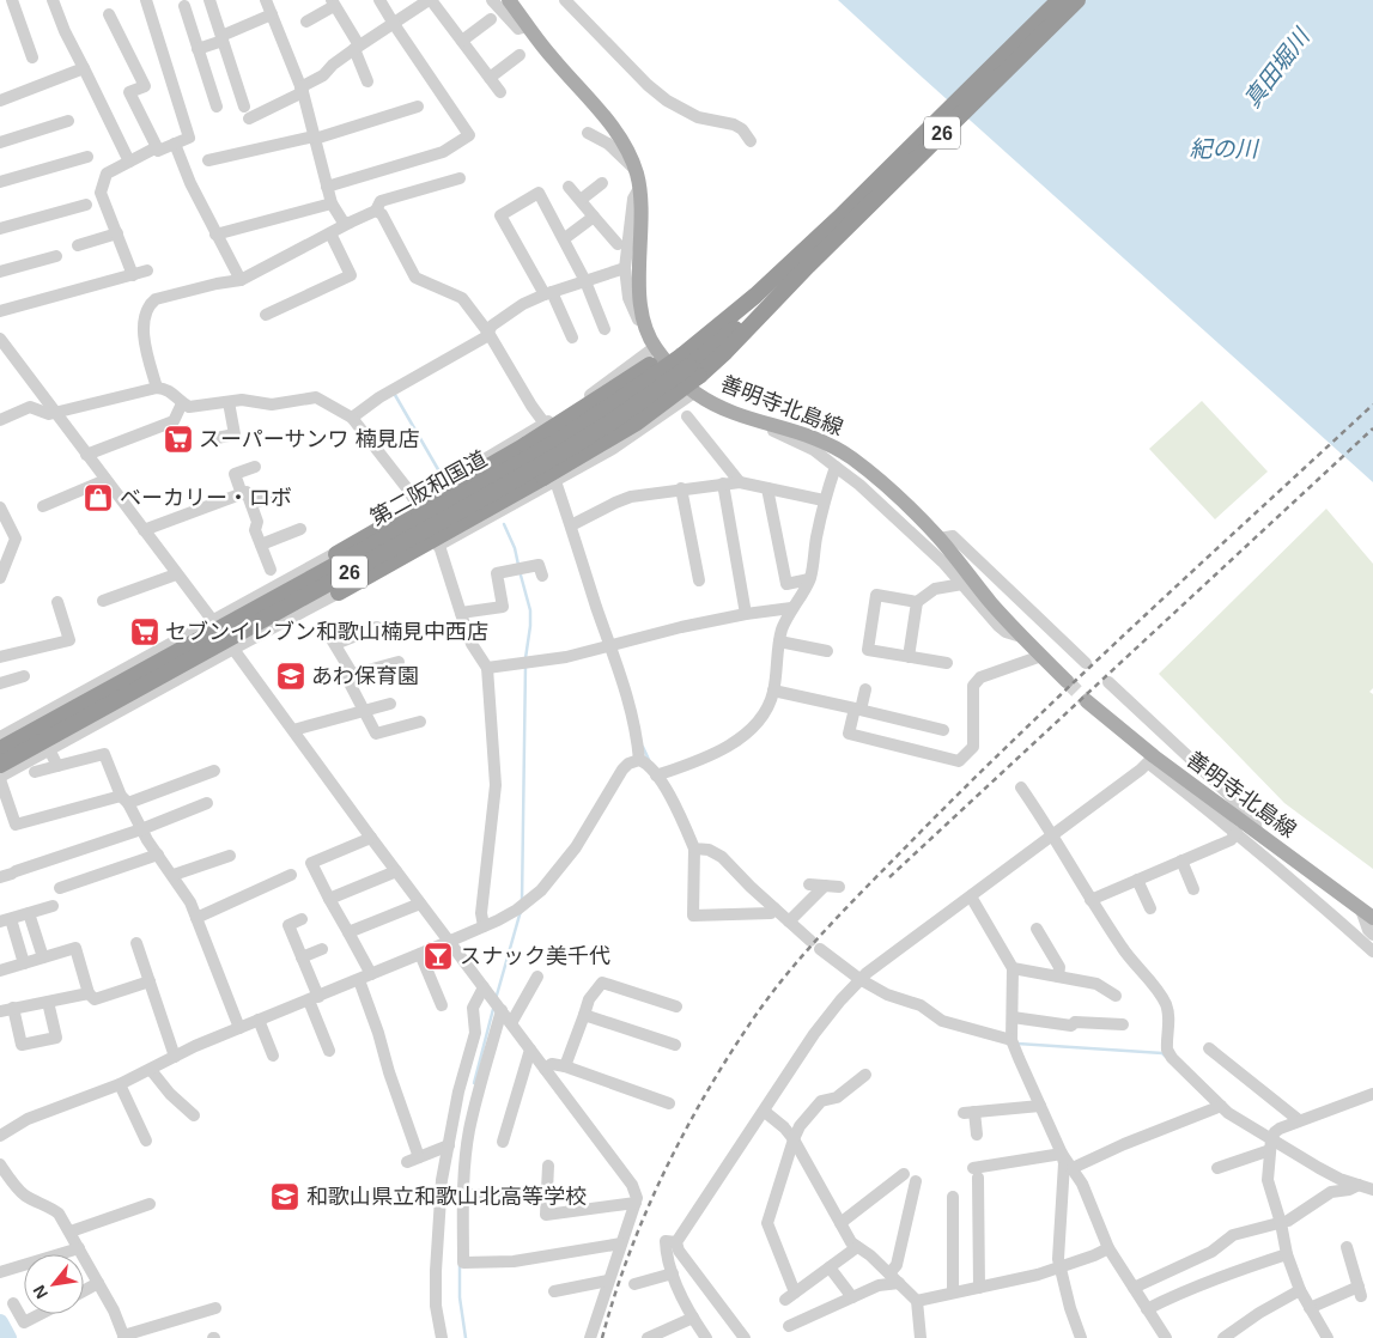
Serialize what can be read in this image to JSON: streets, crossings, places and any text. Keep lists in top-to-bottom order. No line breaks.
{"streets":{"highway":["26","第二阪和国道"],"main road":["善明寺北島線"]},"crossings":[["26","善明寺北島線"],["26","第二阪和国道"],["善明寺北島線","第二阪和国道"]],"water":["真田堀川","紀の川"],"places":{"supermarket":["スーパーサンワ 楠見店","セブンイレブン和歌山楠見中西店"],"shop":["ベーカリー・ロボ"],"school or university":["あわ保育園","和歌山県立和歌山北高等学校"],"bar":["スナック美千代"]},"north":"bottom left"}
